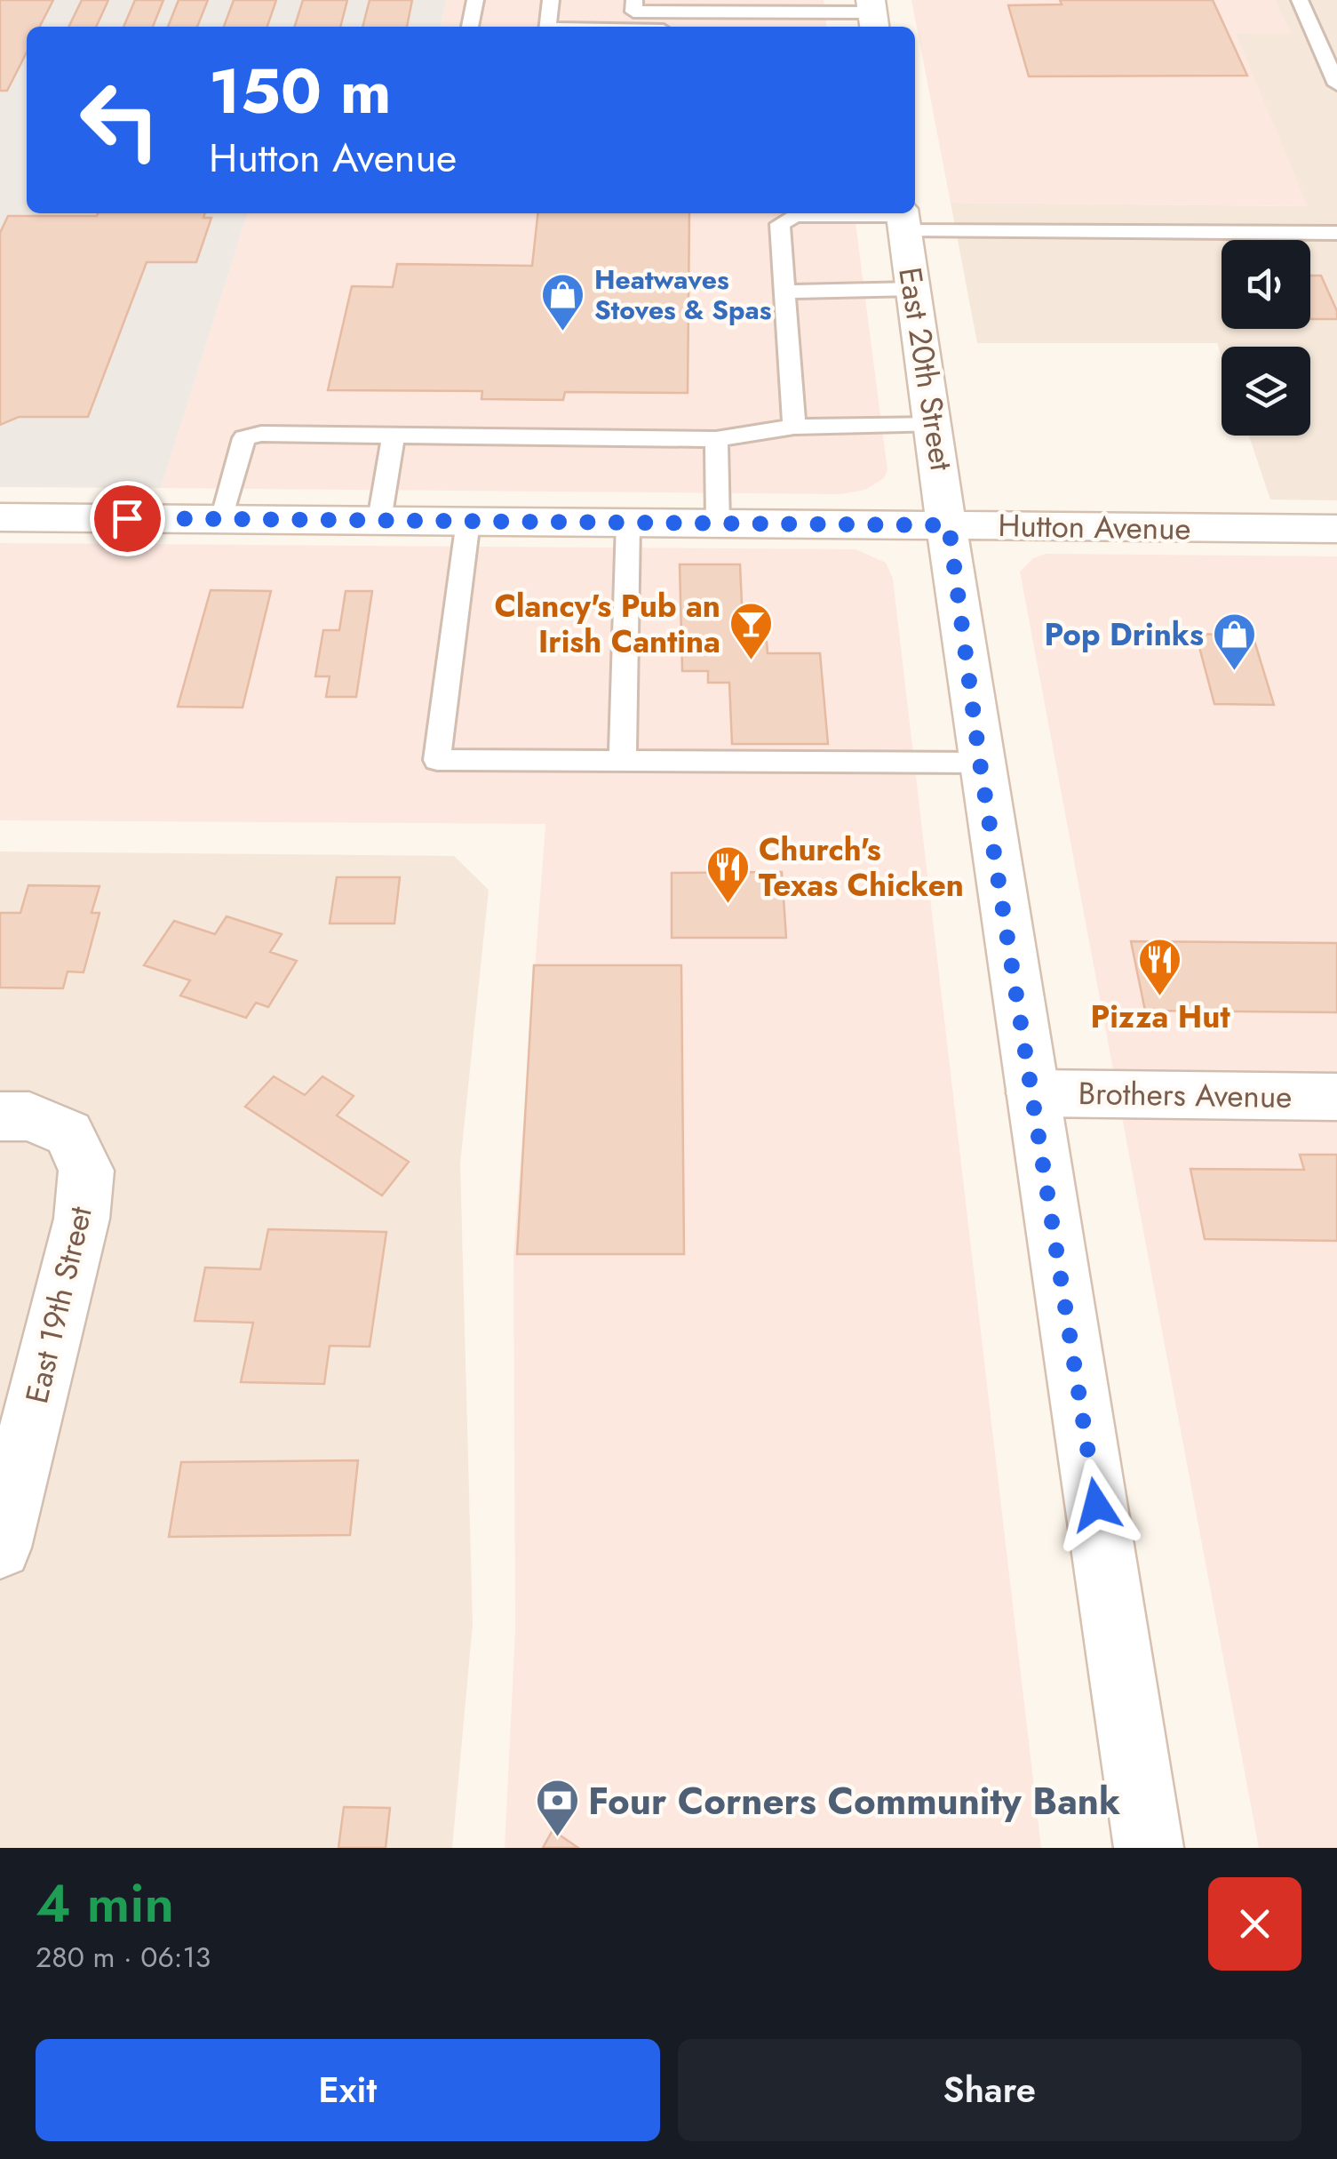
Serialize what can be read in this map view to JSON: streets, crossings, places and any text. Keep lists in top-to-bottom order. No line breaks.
{"streets":{"main road":["East 20th Street","Hutton Avenue","Brothers Avenue","East 19th Street"]},"crossings":[["East 20th Street","Hutton Avenue"],["East 20th Street","Brothers Avenue"]],"places":{"shop":["Heatwaves Stoves & Spas","Pop Drinks"],"bar":["Clancy's Pub an Irish Cantina"],"restaurant":["Church's Texas Chicken","Pizza Hut"],"bank":["Four Corners Community Bank"]},"page":{"turn":["150 m","Hutton Avenue"],"heading":["4 min","280 m · 06:13"],"buttons":["Exit","Share"]}}
